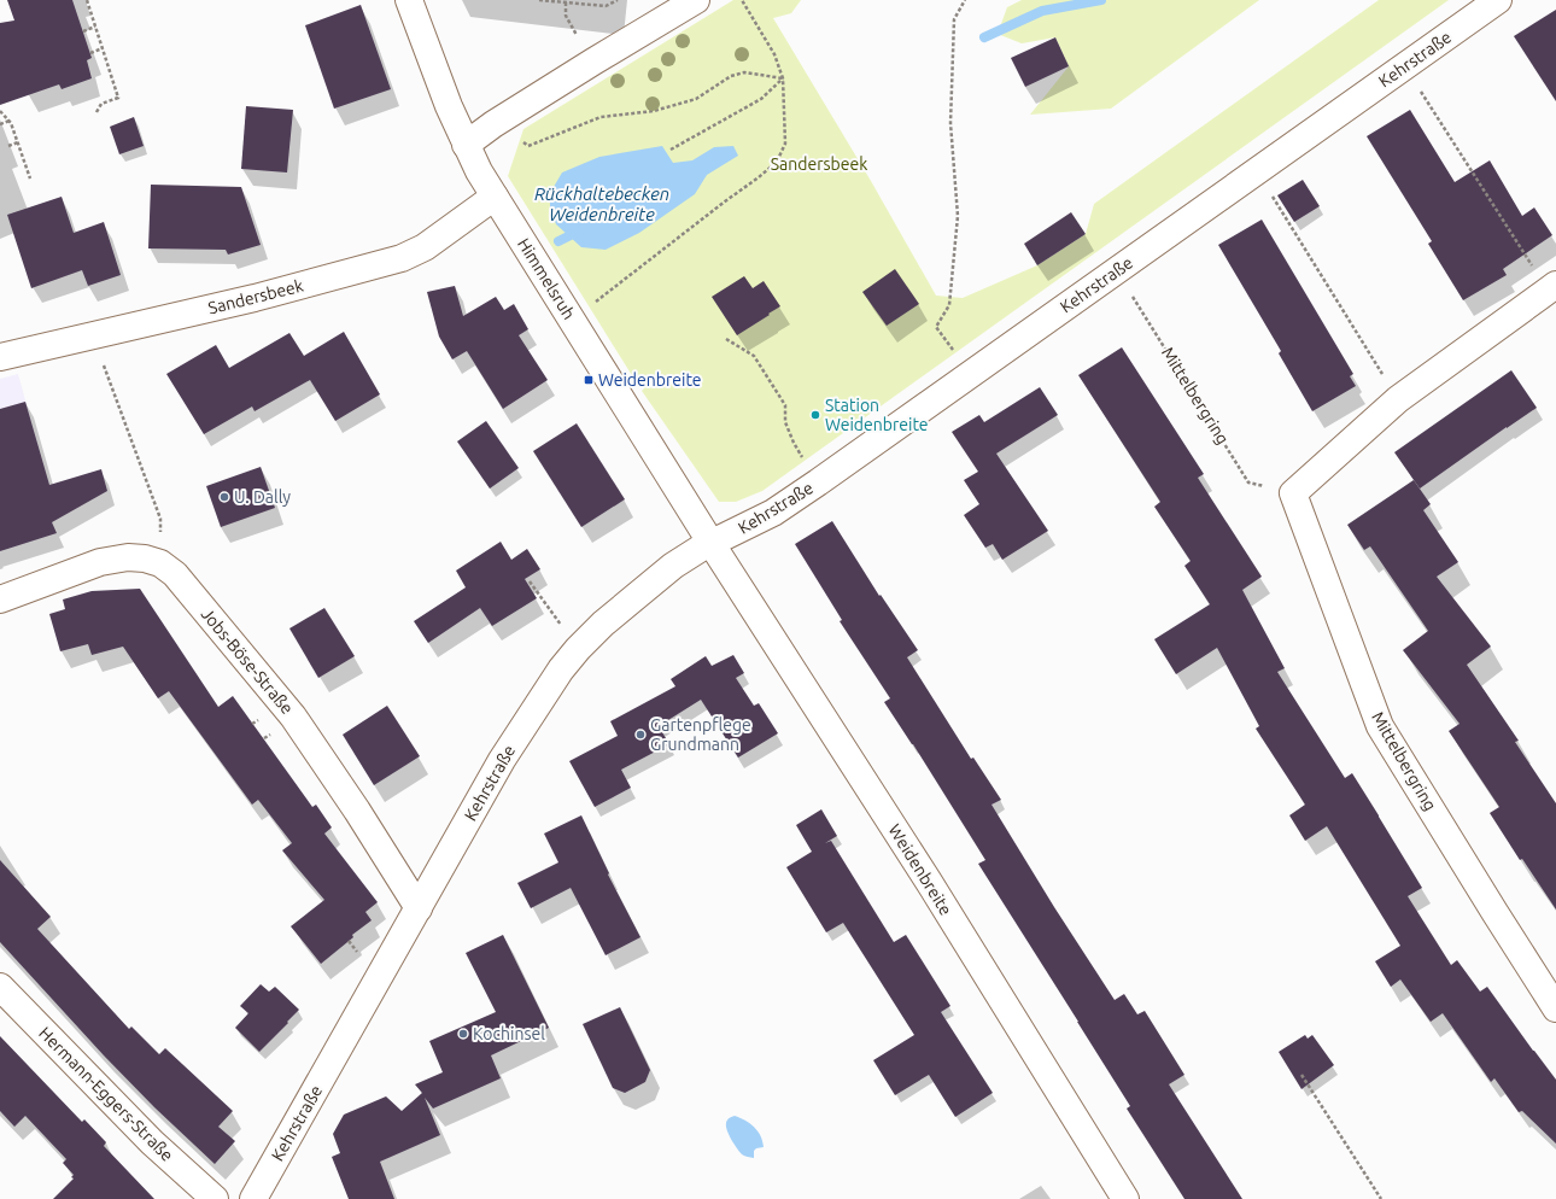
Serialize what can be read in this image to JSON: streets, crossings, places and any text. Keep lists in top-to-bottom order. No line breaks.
{"streets":{"street":["Kehrstraße","Himmelsruh","Sandersbeek","Mittelbergring","Jobs-Böse-Straße","Weidenbreite","Hermann-Eggers-Straße"]},"crossings":[["Kehrstraße","Himmelsruh"],["Kehrstraße","Mittelbergring"],["Kehrstraße","Jobs-Böse-Straße"],["Kehrstraße","Weidenbreite"],["Himmelsruh","Sandersbeek"],["Himmelsruh","Weidenbreite"]],"water":["Rückhaltebecken Weidenbreite"],"parks":["Sandersbeek"],"places":{"transit":["Weidenbreite"],"other":["Station Weidenbreite","U. Dally","Gartenpflege Grundmann","Kochinsel"]}}
